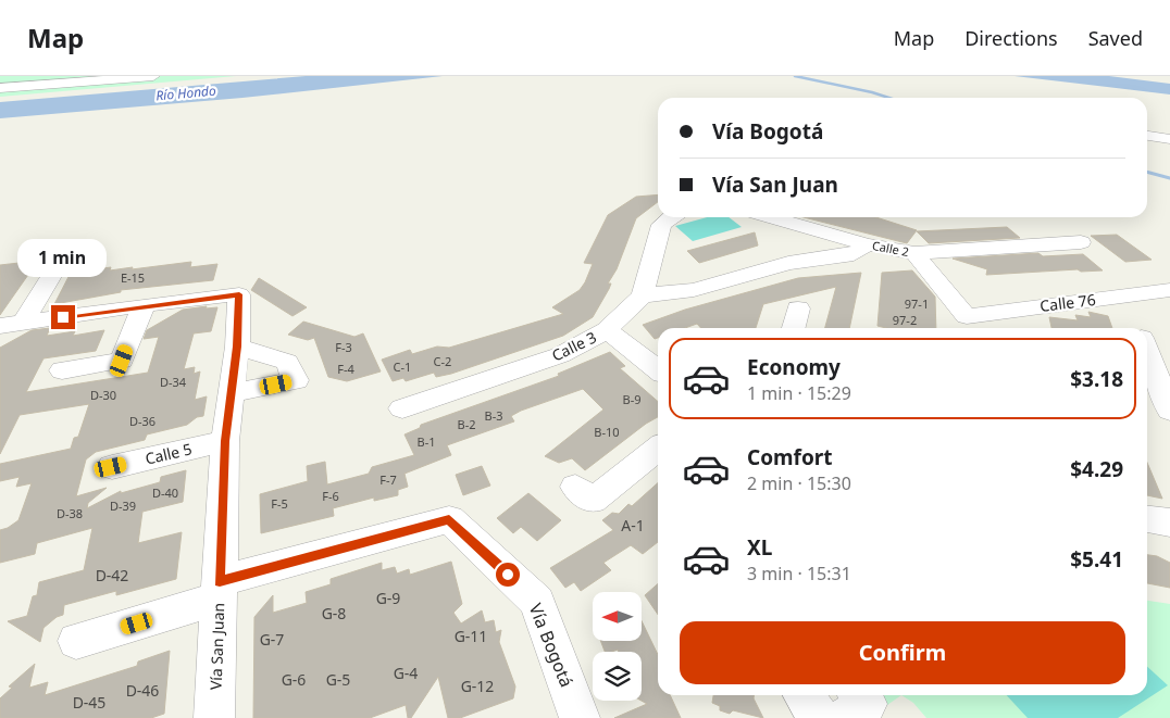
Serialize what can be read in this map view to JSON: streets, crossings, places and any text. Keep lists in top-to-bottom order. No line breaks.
{"streets":{"street":["Calle 2","Calle 76","Calle 3","Calle 5","Vía Bogotá","Vía San Juan"]},"crossings":[["Calle 2","Calle 3"],["Calle 5","Vía San Juan"],["Vía Bogotá","Vía San Juan"]],"water":["Río Hondo"],"house_numbers":["E-15","97-1","97-2","F-3","C-2","C-1","F-4","D-34","D-30","B-9","B-3","D-36","B-2","B-10","B-1","F-7","D-40","F-6","F-5","D-39","D-38","A-1","D-42","G-9","G-8","G-11","G-7","G-4","G-6","G-5","G-12","D-46","D-45"],"north":"left","page":{"header":"Map","nav":["Map","Directions","Saved"],"banner":["Vía Bogotá","Vía San Juan"],"bubble":"1 min","list":[{"name":"Economy","note":"1 min · 15:29","value":"$3.18"},{"name":"Comfort","note":"2 min · 15:30","value":"$4.29"},{"name":"XL","note":"3 min · 15:31","value":"$5.41"}],"buttons":"Confirm"}}
